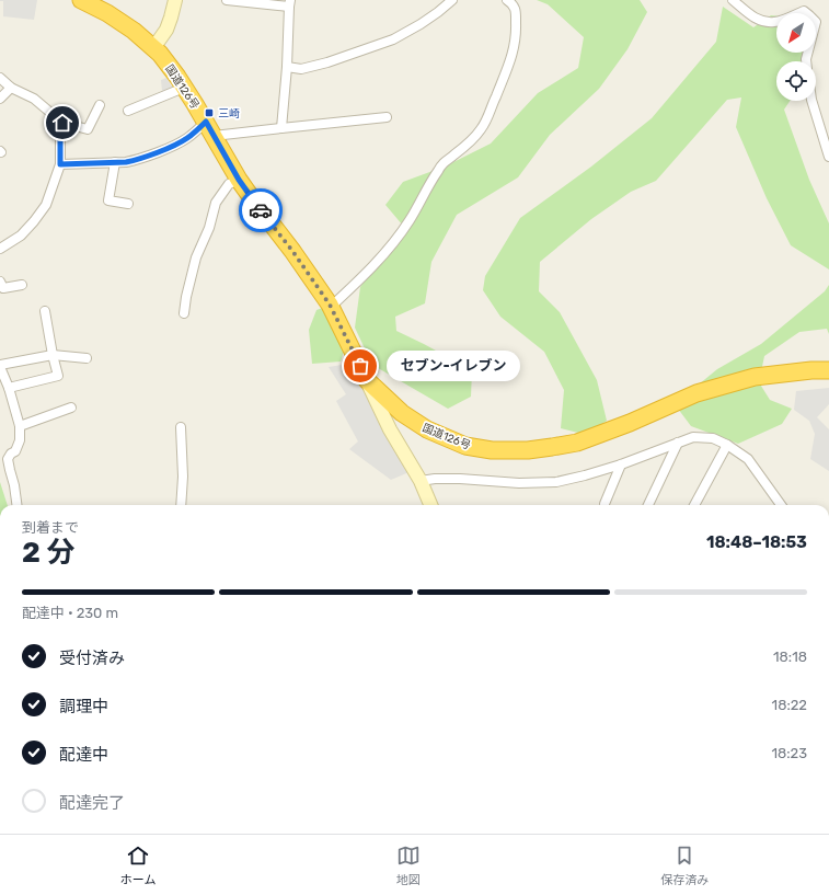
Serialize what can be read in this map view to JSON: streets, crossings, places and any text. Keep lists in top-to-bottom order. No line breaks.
{"streets":{"highway":["国道126号"]},"places":{"transit":["三崎"],"other":["セブン-イレブン"]},"north":"bottom left","page":{"bubble":"セブン-イレブン","heading":["2 分","到着まで","18:48–18:53"],"bar":"配達中 · 230 m","list":[["受付済み","18:18"],["調理中","18:22"],["配達中","18:23"],"配達完了"],"tabs":["ホーム","地図","保存済み"]}}
